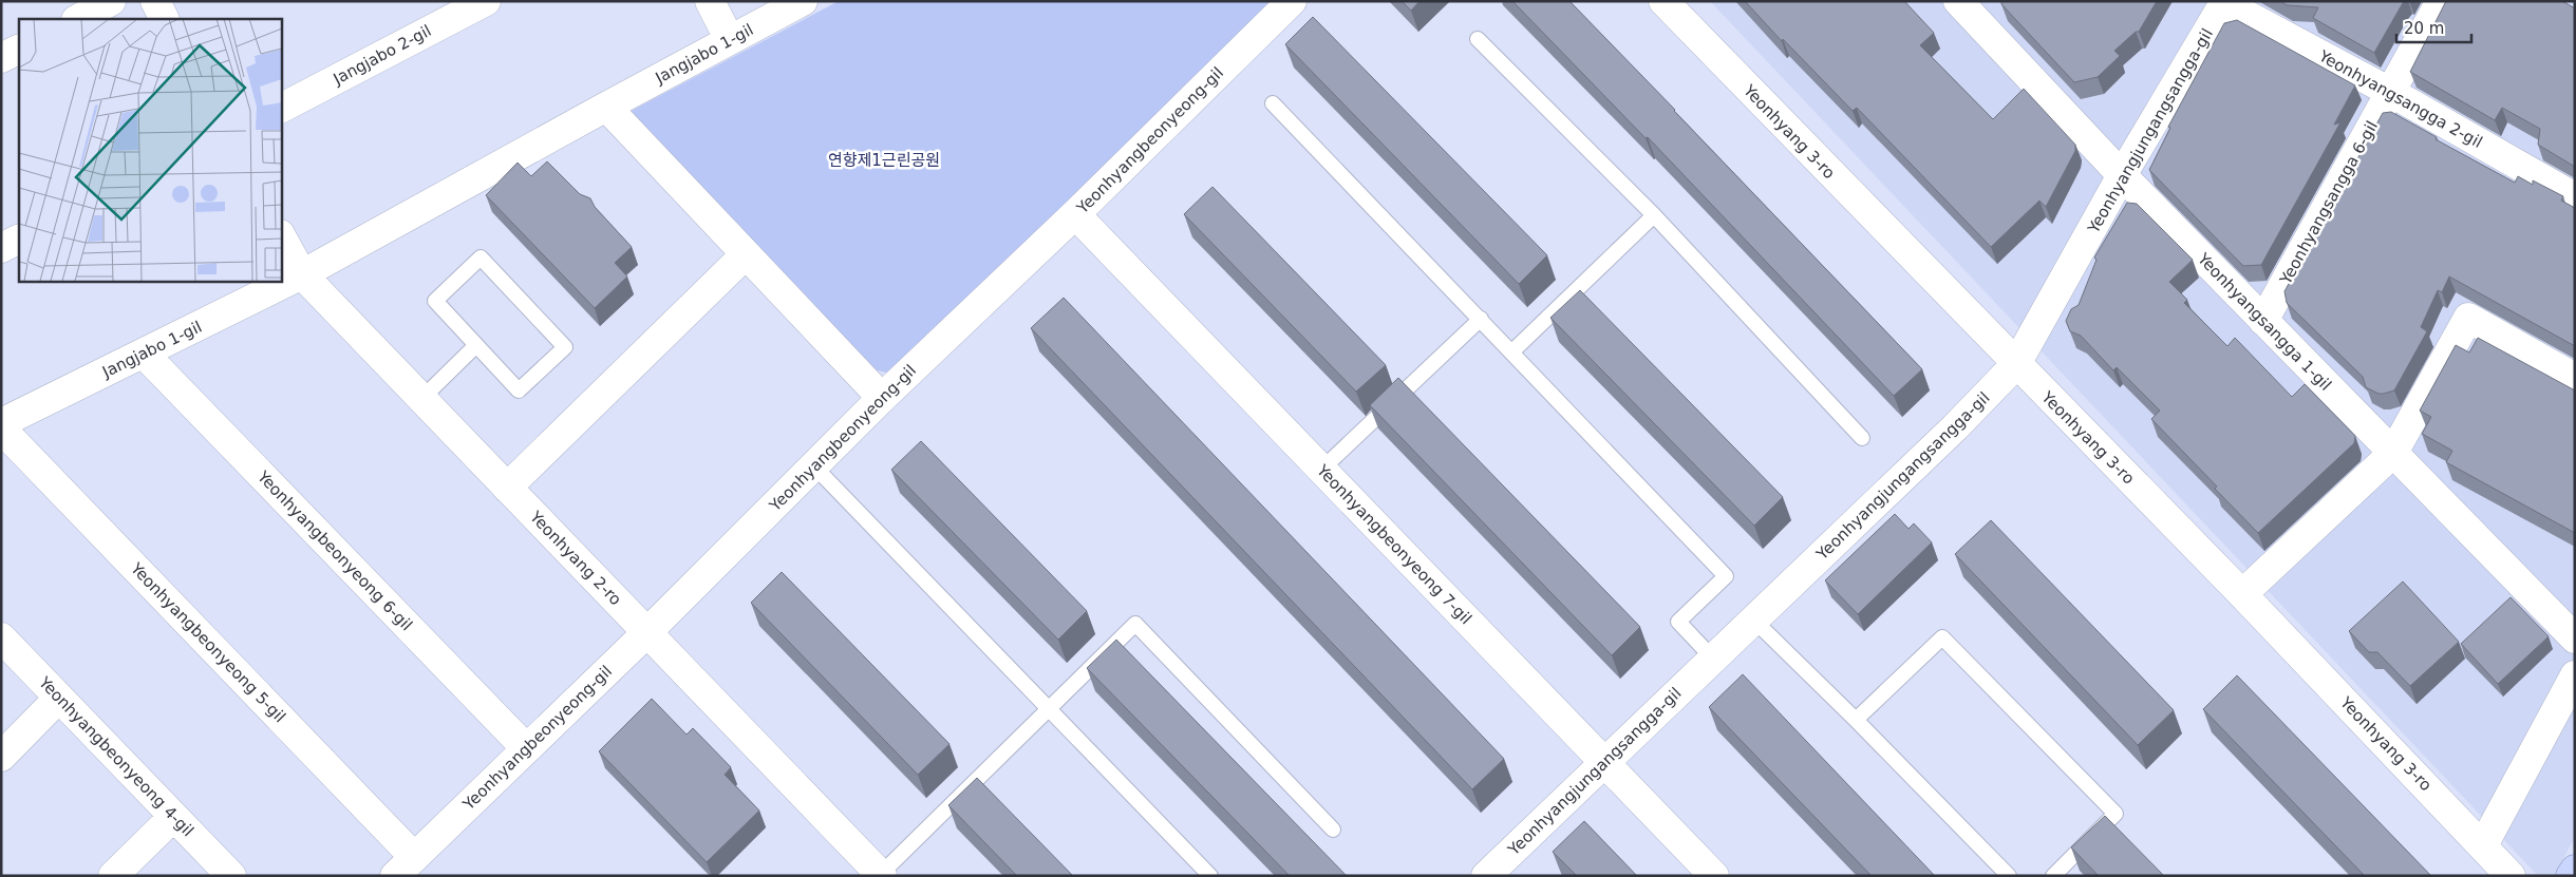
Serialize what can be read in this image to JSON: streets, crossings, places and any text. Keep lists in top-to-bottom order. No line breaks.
{"streets":{"street":["Jangjabo 1-gil","Jangjabo 2-gil","Yeonhyangsangga 2-gil","Yeonhyangjungangsangga-gil","Yeonhyang 3-ro","Yeonhyangbeonyeong-gil","Yeonhyangsangga 6-gil","Yeonhyangsangga 1-gil","Yeonhyangbeonyeong 7-gil","Yeonhyangbeonyeong 6-gil","Yeonhyang 2-ro","Yeonhyangbeonyeong 5-gil","Yeonhyangbeonyeong 4-gil"]},"crossings":[["Jangjabo 1-gil","Yeonhyangbeonyeong 6-gil"],["Jangjabo 1-gil","Yeonhyang 2-ro"],["Yeonhyangsangga 2-gil","Yeonhyangjungangsangga-gil"],["Yeonhyangsangga 2-gil","Yeonhyangsangga 6-gil"],["Yeonhyangjungangsangga-gil","Yeonhyang 3-ro"],["Yeonhyangjungangsangga-gil","Yeonhyangsangga 1-gil"],["Yeonhyangjungangsangga-gil","Yeonhyangbeonyeong 7-gil"],["Yeonhyangbeonyeong-gil","Yeonhyangbeonyeong 7-gil"],["Yeonhyangbeonyeong-gil","Yeonhyangbeonyeong 6-gil"],["Yeonhyangbeonyeong-gil","Yeonhyang 2-ro"],["Yeonhyangbeonyeong-gil","Yeonhyangbeonyeong 5-gil"],["Yeonhyangsangga 6-gil","Yeonhyangsangga 1-gil"]],"parks":["연향제1근린공원"],"scale_bar":"20 m"}
